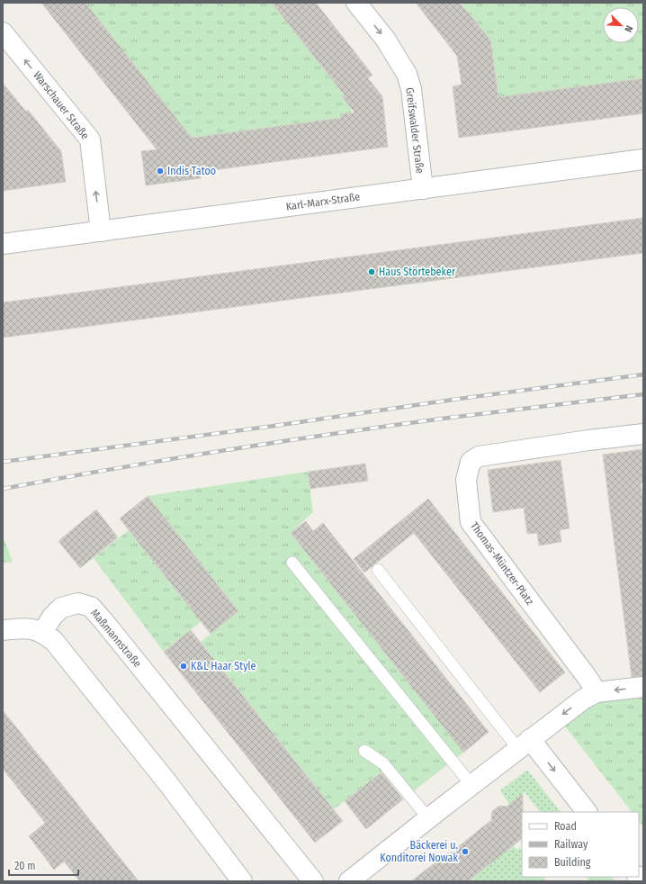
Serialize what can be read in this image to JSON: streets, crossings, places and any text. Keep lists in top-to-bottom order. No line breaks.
{"streets":{"street":["Warschauer Straße","Greifswalder Straße","Karl-Marx-Straße","Thomas-Müntzer-Platz","Maßmannstraße"]},"crossings":[["Warschauer Straße","Karl-Marx-Straße"],["Greifswalder Straße","Karl-Marx-Straße"]],"one_way":["Warschauer Straße","Greifswalder Straße"],"places":["Indis Tatoo","Haus Störtebeker","K&L Haar Style","Bäckerei u. Konditorei Nowak"],"legend":["Road","Railway","Building"],"scale_bar":"20 m","north":"bottom right"}
